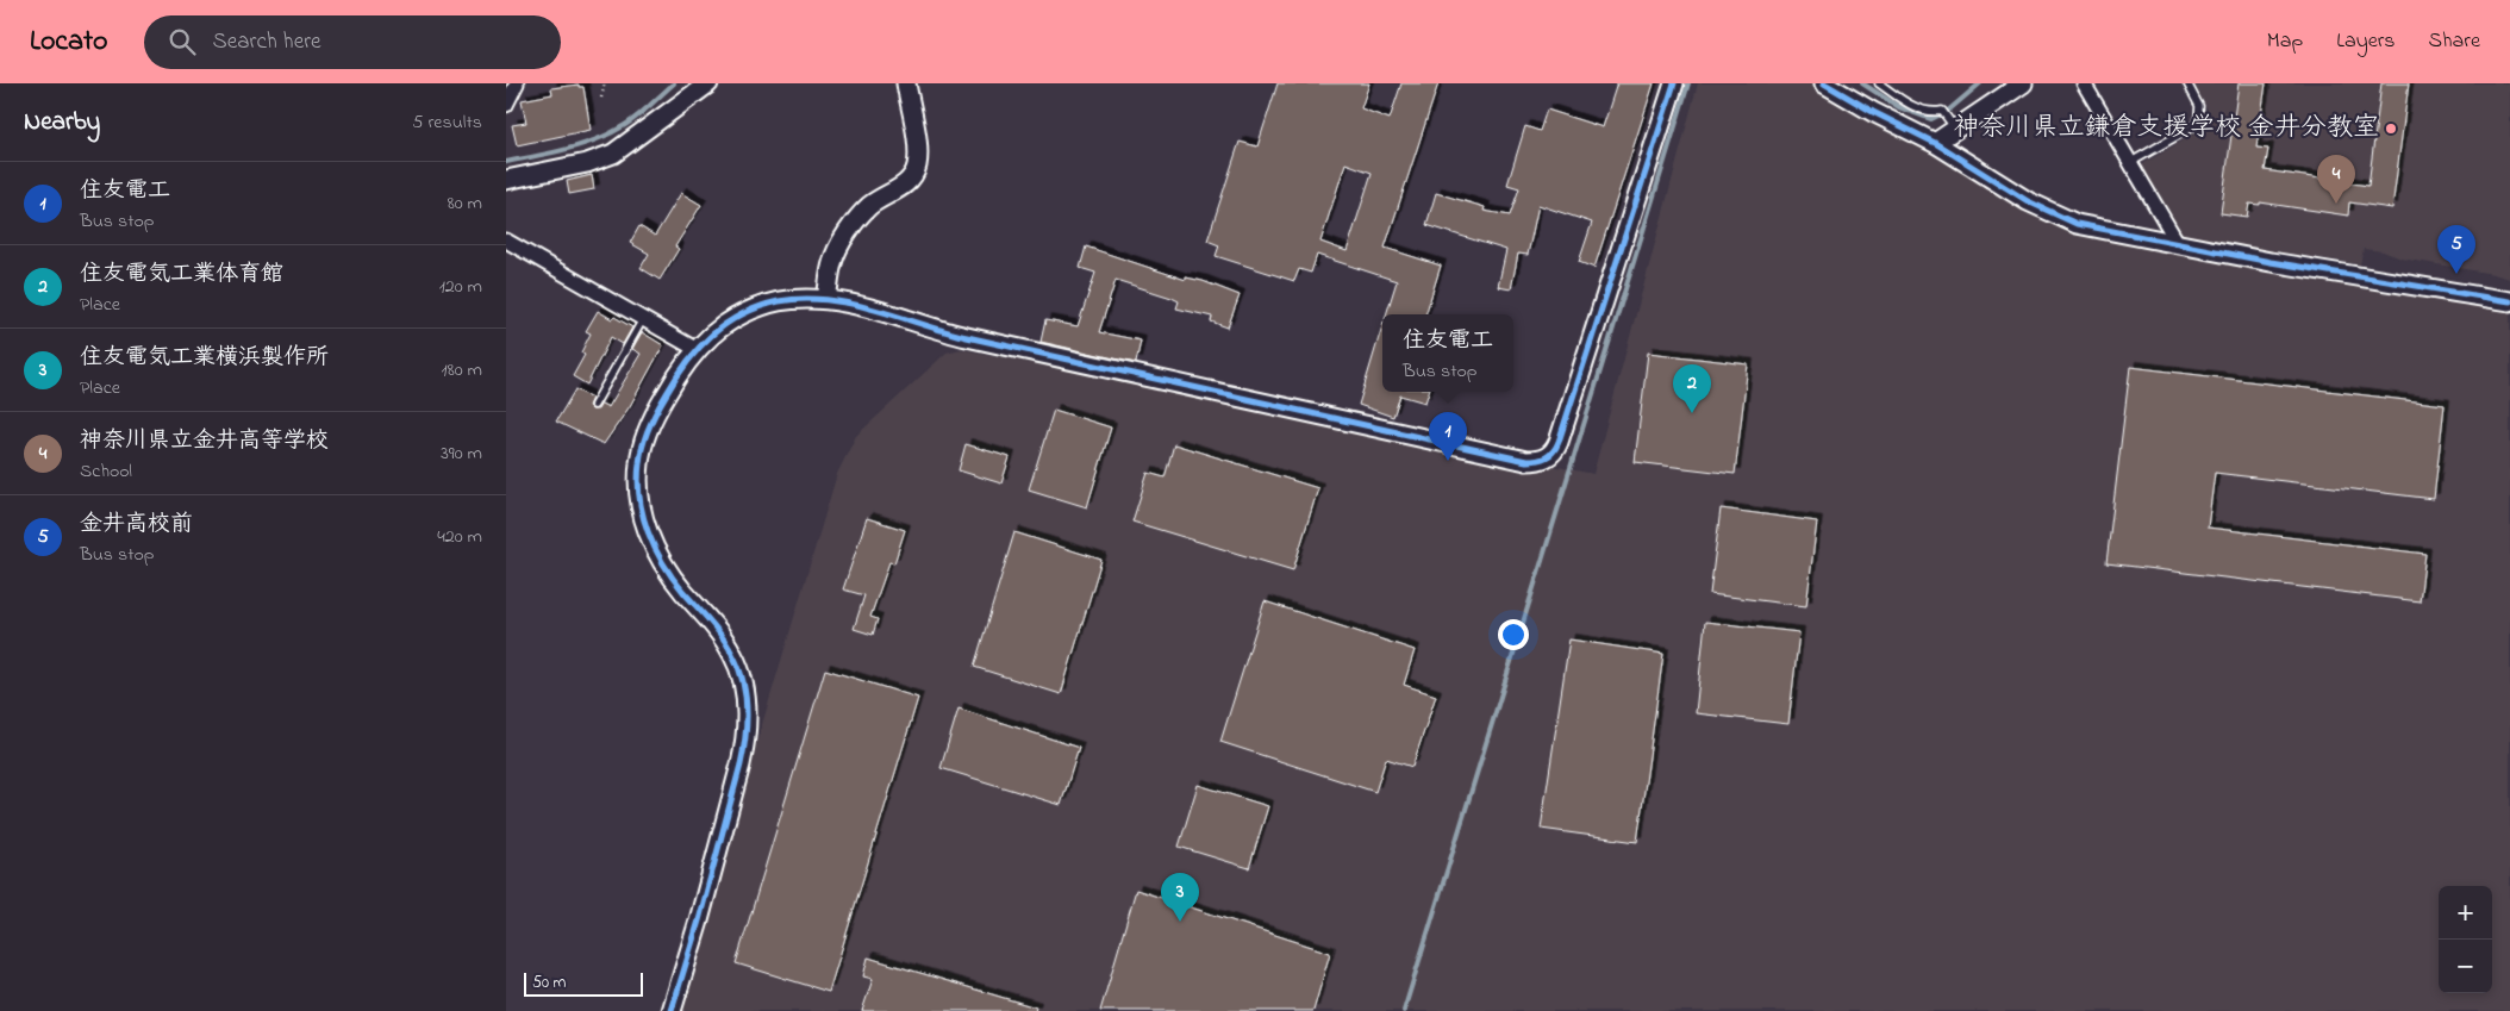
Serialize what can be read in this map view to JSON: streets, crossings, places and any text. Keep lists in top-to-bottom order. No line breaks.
{"places":["神奈川県立鎌倉支援学校 金井分教室"],"scale_bar":"50 m","page":{"header":"Locato","search":"Search here","nav":["Map","Layers","Share"],"heading":["Nearby","5 results"],"pins":["4","5","2","1","3"],"list":[{"mark":"1","name":"住友電工","note":"Bus stop","value":"80 m"},{"mark":"2","name":"住友電気工業体育館","note":"Place","value":"120 m"},{"mark":"3","name":"住友電気工業横浜製作所","note":"Place","value":"180 m"},{"mark":"4","name":"神奈川県立金井高等学校","note":"School","value":"390 m"},{"mark":"5","name":"金井高校前","note":"Bus stop","value":"420 m"}],"popup":["住友電工","Bus stop"],"map_buttons":["+","−"],"scale":"50 m"}}
